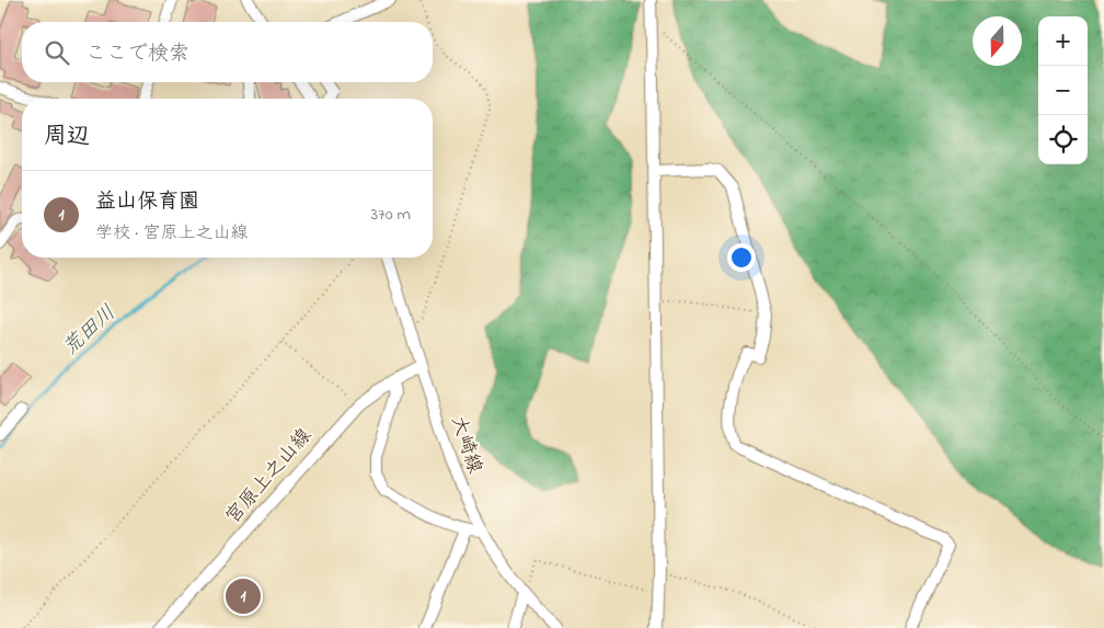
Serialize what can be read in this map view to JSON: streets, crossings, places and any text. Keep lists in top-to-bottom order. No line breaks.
{"streets":{"street":["大崎線","宮原上之山線"]},"crossings":[["大崎線","宮原上之山線"]],"water":["荒田川"],"north":"bottom","page":{"map_buttons":["+","−"],"search":"ここで検索","heading":"周辺","list":[{"mark":"1","name":"益山保育園","note":"学校 · 宮原上之山線","value":"370 m"}],"pins":"1"}}
